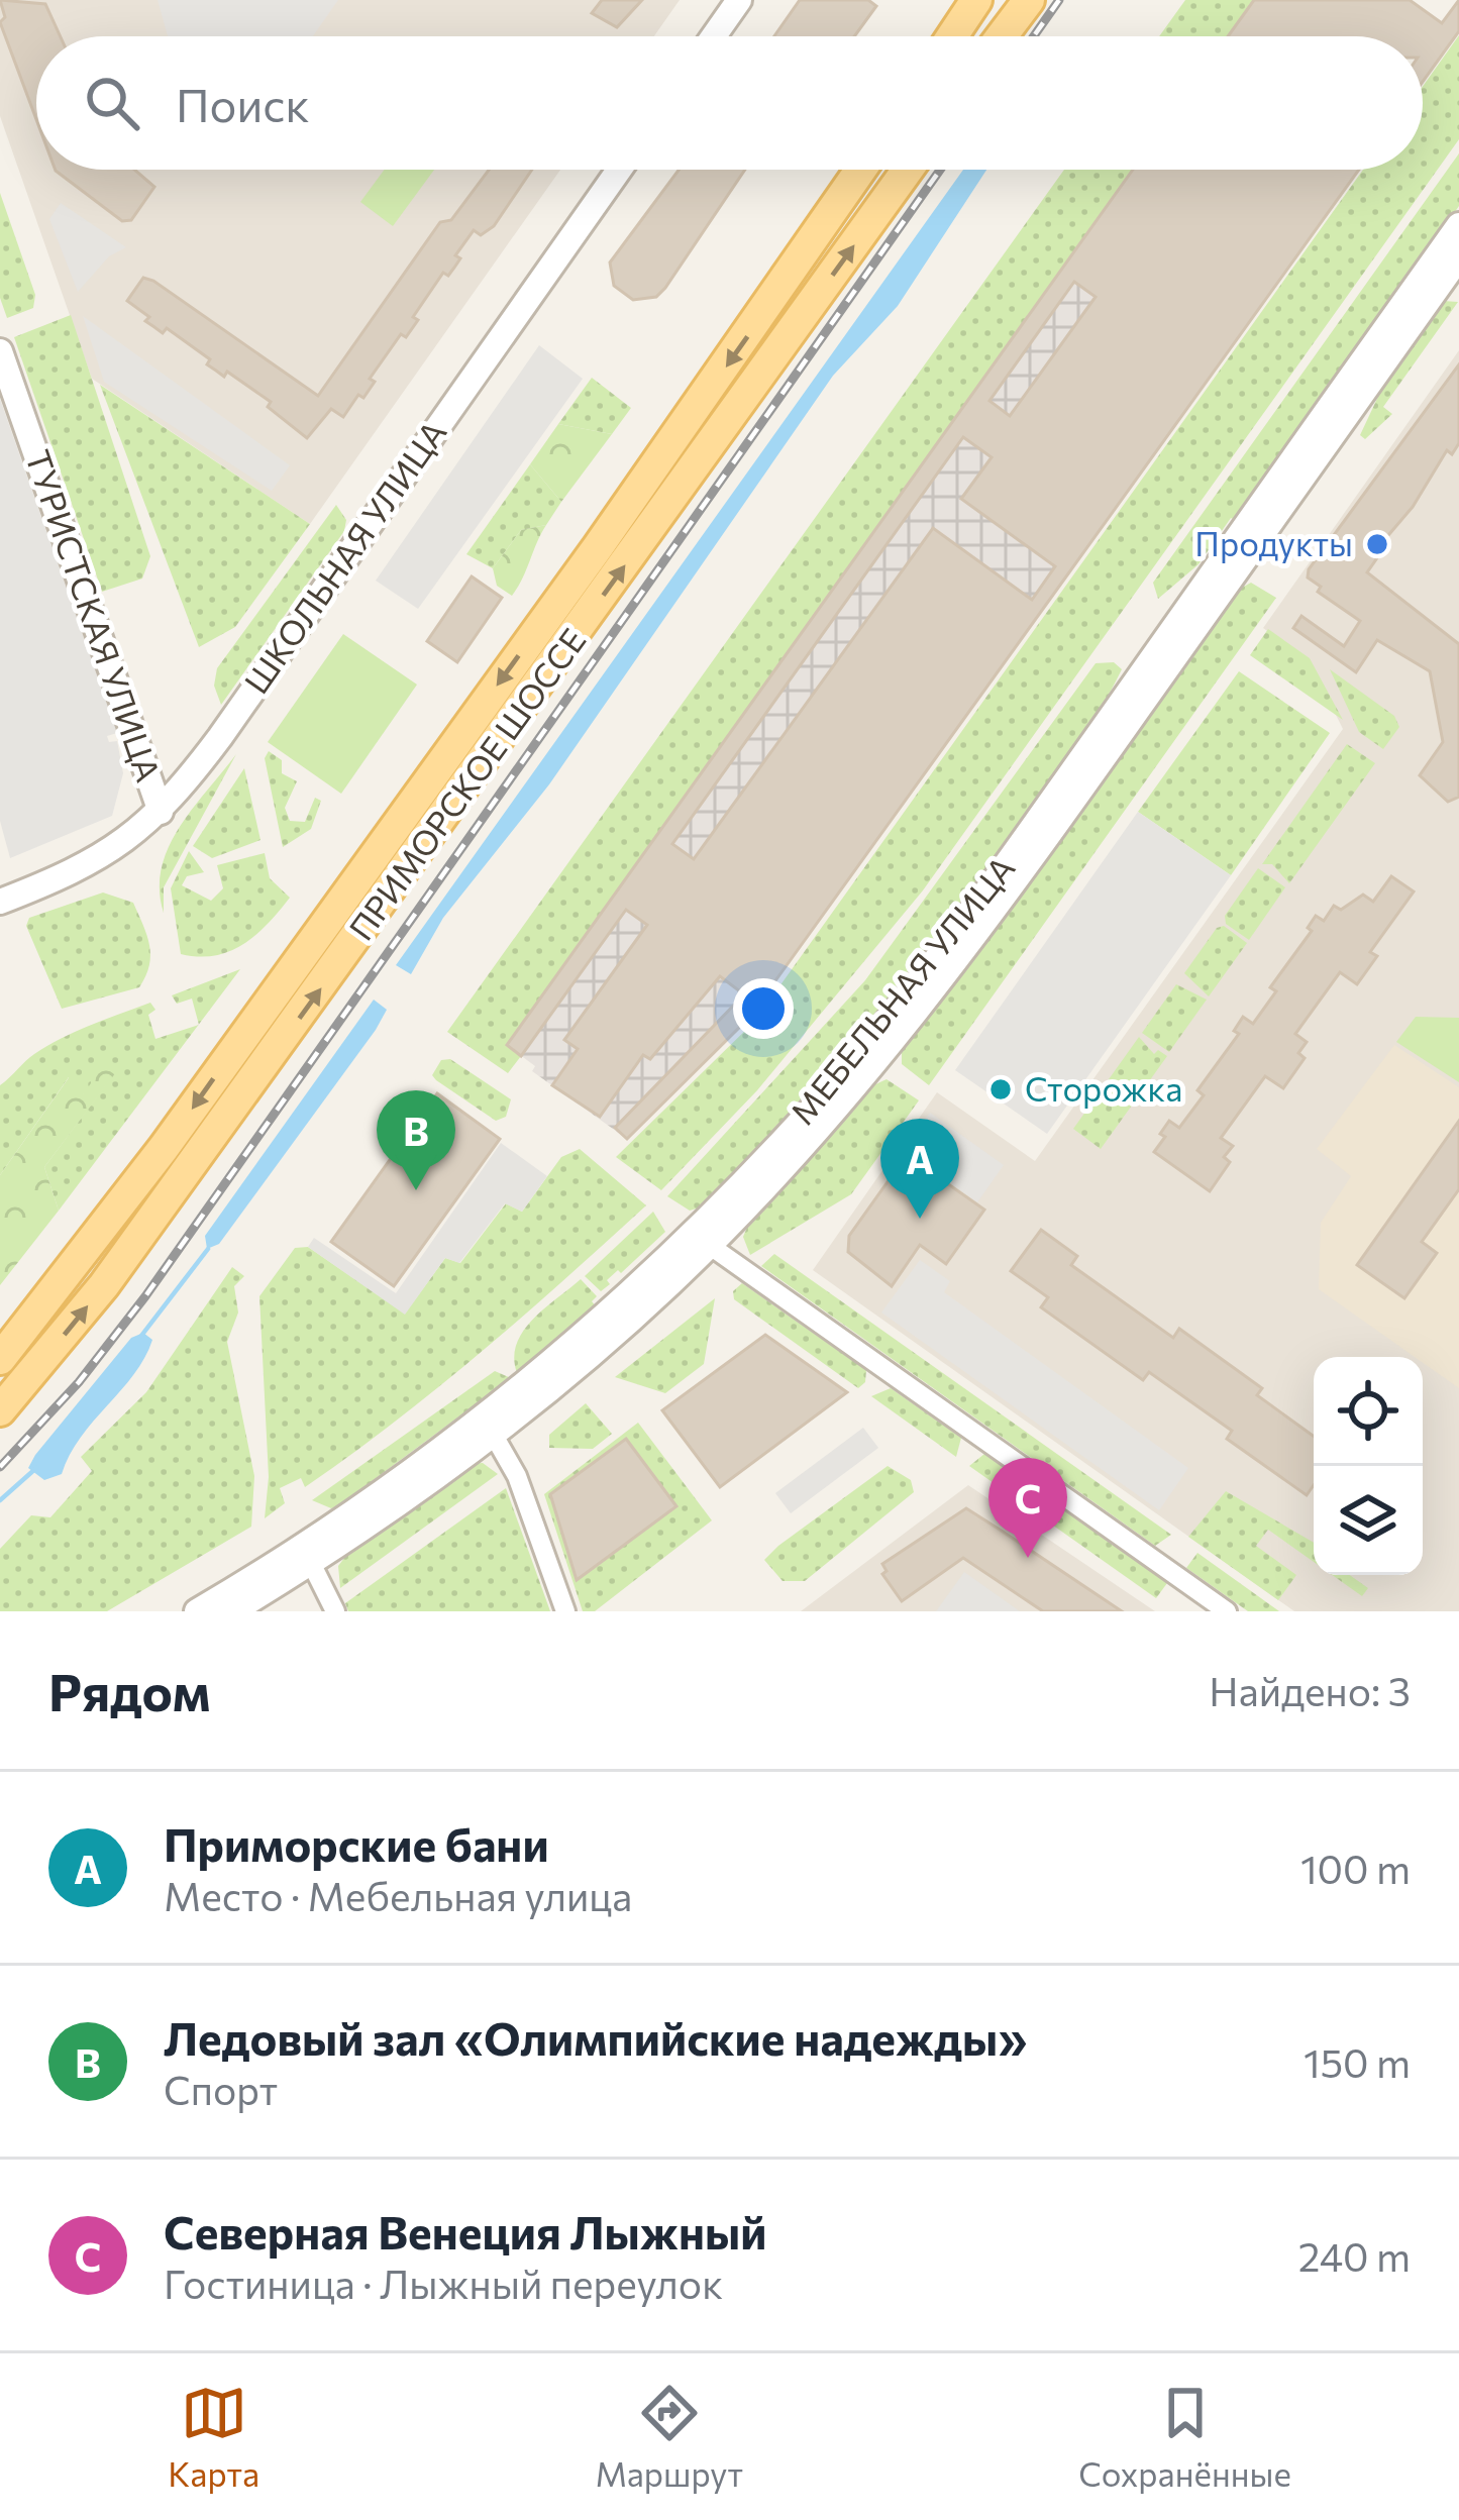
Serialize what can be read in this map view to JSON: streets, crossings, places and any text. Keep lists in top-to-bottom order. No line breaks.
{"streets":{"main road":["ПРИМОРСКОЕ ШОССЕ"],"street":["ШКОЛЬНАЯ УЛИЦА","ТУРИСТСКАЯ УЛИЦА","МЕБЕЛЬНАЯ УЛИЦА"]},"crossings":[["ШКОЛЬНАЯ УЛИЦА","ТУРИСТСКАЯ УЛИЦА"]],"places":["Продукты","Сторожка"],"page":{"search":"Поиск","pins":["B","A","C"],"heading":["Рядом","Найдено: 3"],"list":[{"mark":"A","name":"Приморские бани","note":"Место · Мебельная улица","value":"100 m"},{"mark":"B","name":"Ледовый зал «Олимпийские надежды»","note":"Спорт","value":"150 m"},{"mark":"C","name":"Северная Венеция Лыжный","note":"Гостиница · Лыжный переулок","value":"240 m"}],"nav":["Карта","Маршрут","Сохранённые"]}}
